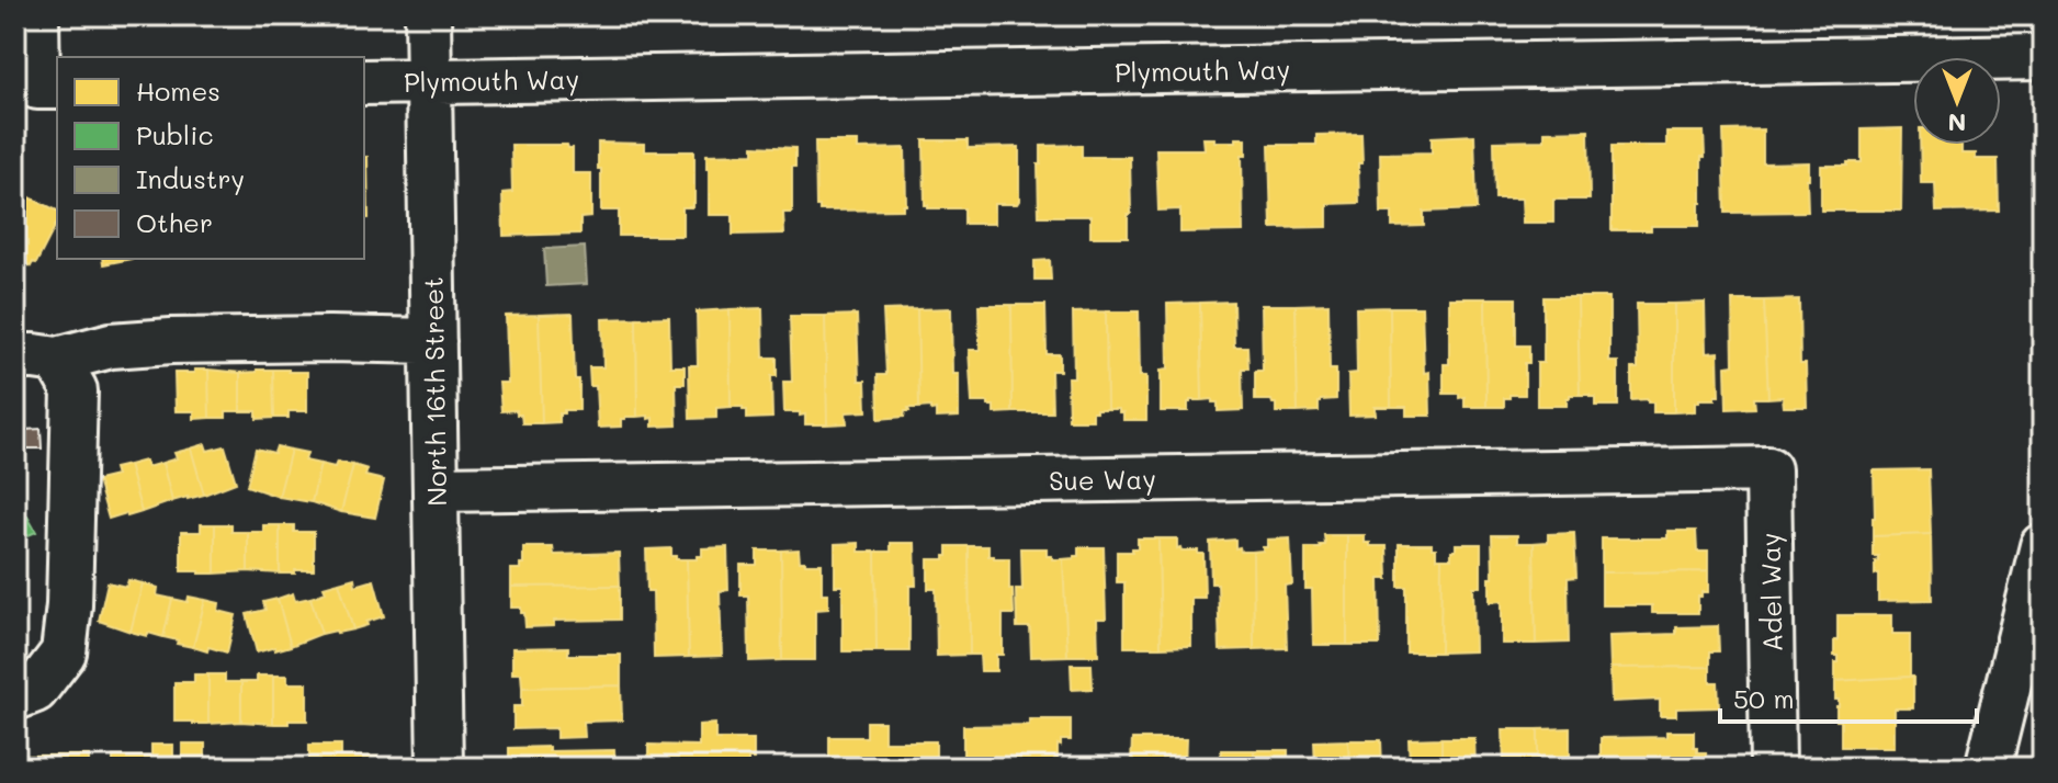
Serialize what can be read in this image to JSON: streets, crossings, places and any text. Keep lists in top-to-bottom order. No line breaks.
{"streets":{"street":["Plymouth Way","North 16th Street","Sue Way","Adel Way"]},"crossings":[["Plymouth Way","North 16th Street"],["North 16th Street","Sue Way"],["Sue Way","Adel Way"]],"legend":["Homes","Public","Industry","Other"],"scale_bar":"50 m","north":"bottom"}
